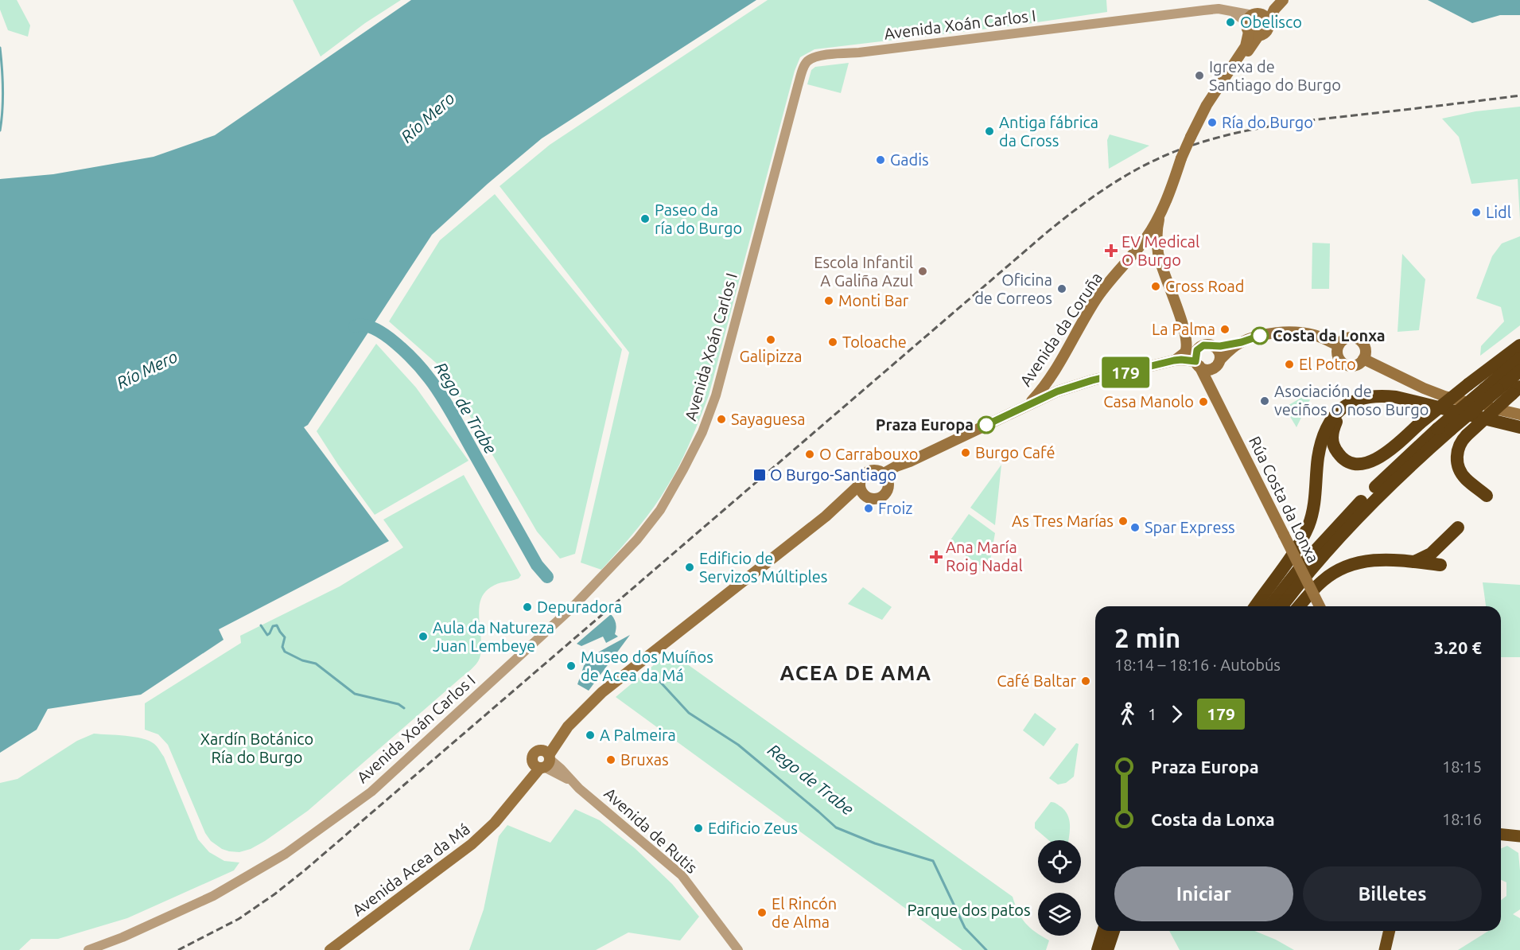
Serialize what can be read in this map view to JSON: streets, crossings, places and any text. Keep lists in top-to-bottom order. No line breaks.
{"streets":{"main road":["Avenida da Coruña","Rúa Costa da Lonxa","Avenida Acea da Má"],"street":["Avenida Xoán Carlos I","Avenida de Rutis"]},"crossings":[["Avenida Xoán Carlos I","Avenida da Coruña"],["Avenida de Rutis","Avenida Acea da Má"]],"districts":["ACEA DE AMA"],"water":["Río Mero","Rego de Trabe"],"parks":["Xardín Botánico Ría do Burgo","Parque dos patos"],"places":{"other":["Obelisco","Igrexa de Santiago do Burgo","Ría do Burgo","Antiga fábrica da Cross","Gadis","Lidl","Paseo da ría do Burgo","Escola Infantil A Galiña Azul","Cross Road","Oficina de Correos","Monti Bar","La Palma","Costa da Lonxa","Galipizza","Toloache","El Potro","Asociación de veciños O noso Burgo","Casa Manolo","Sayaguesa","Praza Europa","Burgo Café","O Carrabouxo","Froiz","As Tres Marías","Spar Express","Edificio de Servizos Múltiples","Depuradora","Aula da Natureza Juan Lembeye","Museo dos Muíños de Acea da Má","Café Baltar","A Palmeira","Bruxas","Edificio Zeus","El Rincón de Alma"],"health":["EV Medical O Burgo","Ana María Roig Nadal"],"transit":["O Burgo-Santiago"]},"lines":["bus line 179"],"page":{"on_map":"179","heading":["2 min","18:14 – 18:16 · Autobús","3.20 €"],"legs":["1","179"],"list":[{"name":"Praza Europa","value":"18:15"},{"name":"Costa da Lonxa","value":"18:16"}],"buttons":["Iniciar","Billetes"]}}
